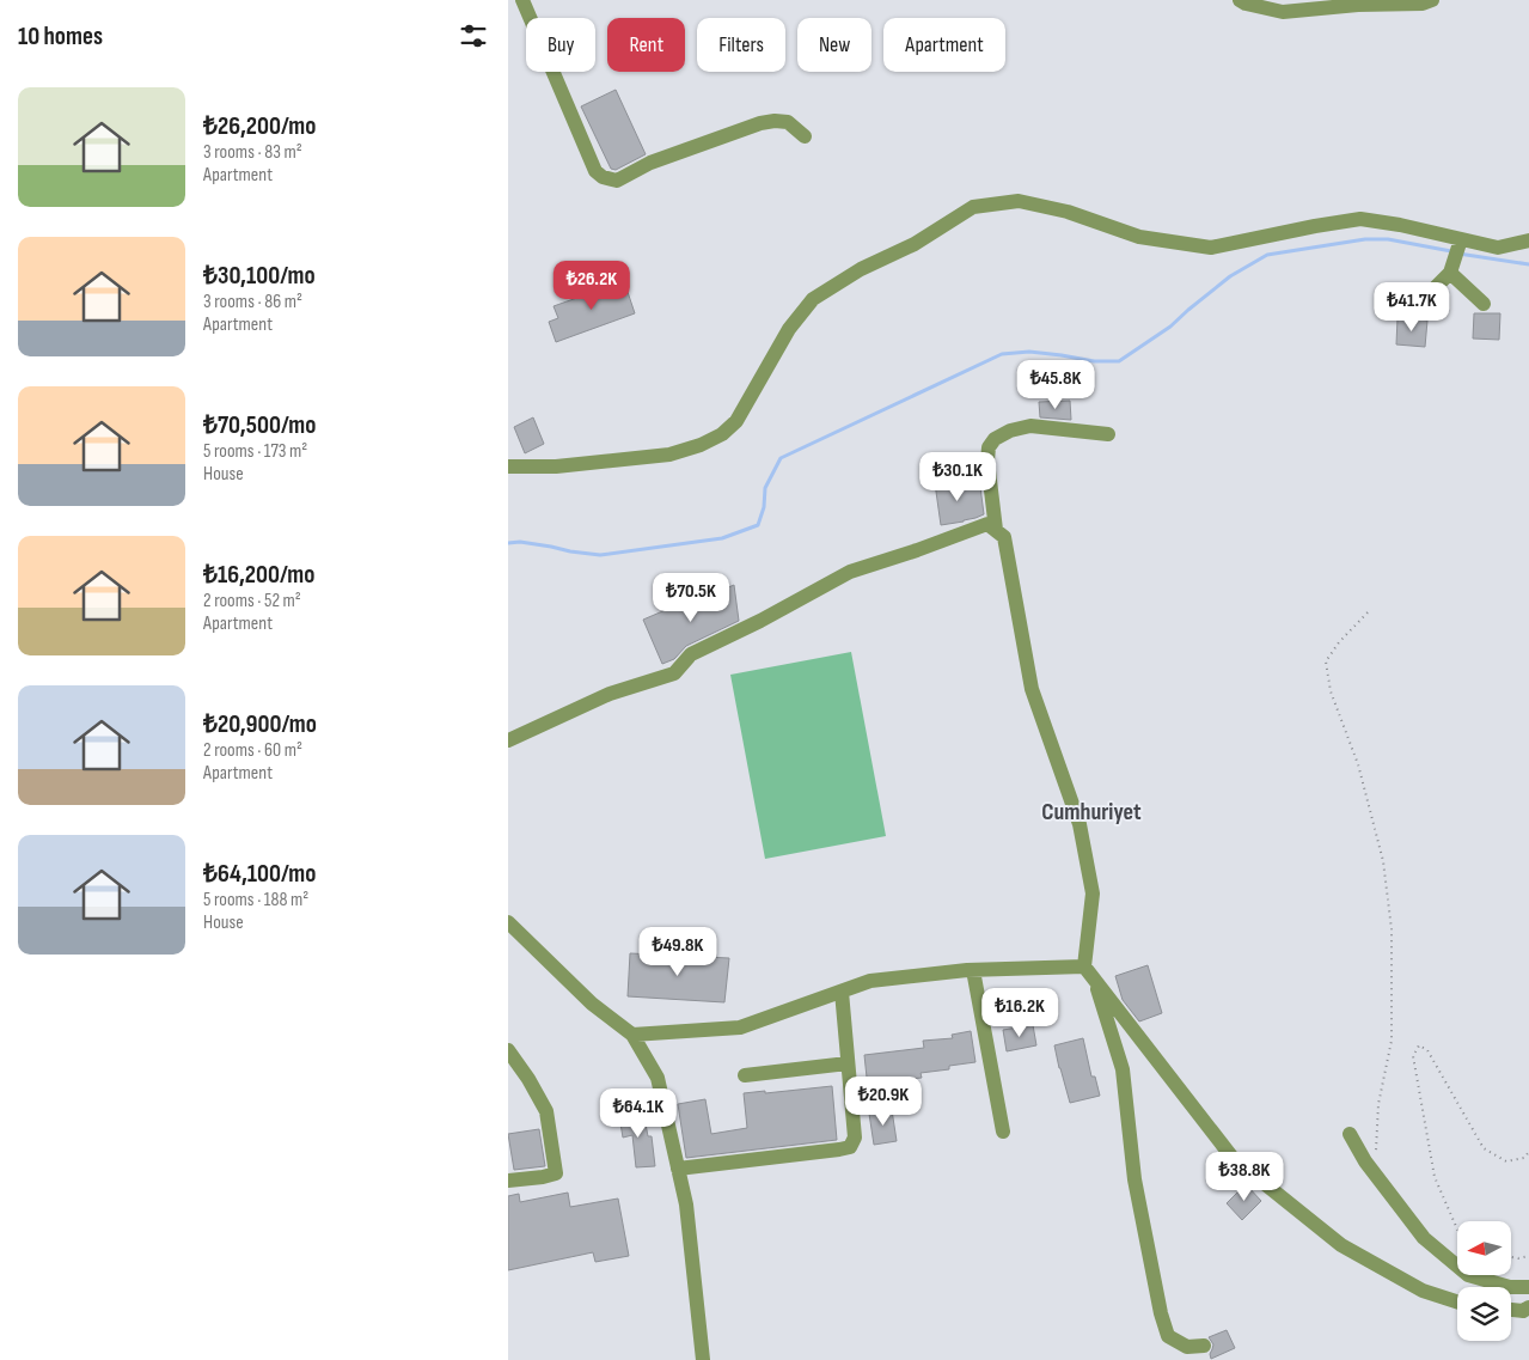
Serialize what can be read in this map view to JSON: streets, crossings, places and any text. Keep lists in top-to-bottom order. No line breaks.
{"districts":["Cumhuriyet"],"north":"left","page":{"heading":"10 homes","chip":["Buy","Rent","Filters","New","Apartment"],"list":[{"name":"₺26,200/mo","note":"3 rooms · 83 m² · Apartment"},{"name":"₺30,100/mo","note":"3 rooms · 86 m² · Apartment"},{"name":"₺70,500/mo","note":"5 rooms · 173 m² · House"},{"name":"₺16,200/mo","note":"2 rooms · 52 m² · Apartment"},{"name":"₺20,900/mo","note":"2 rooms · 60 m² · Apartment"},{"name":"₺64,100/mo","note":"5 rooms · 188 m² · House"}],"price":["₺26.2K","₺41.7K","₺45.8K","₺30.1K","₺70.5K","₺49.8K","₺16.2K","₺20.9K","₺64.1K","₺38.8K"]}}
